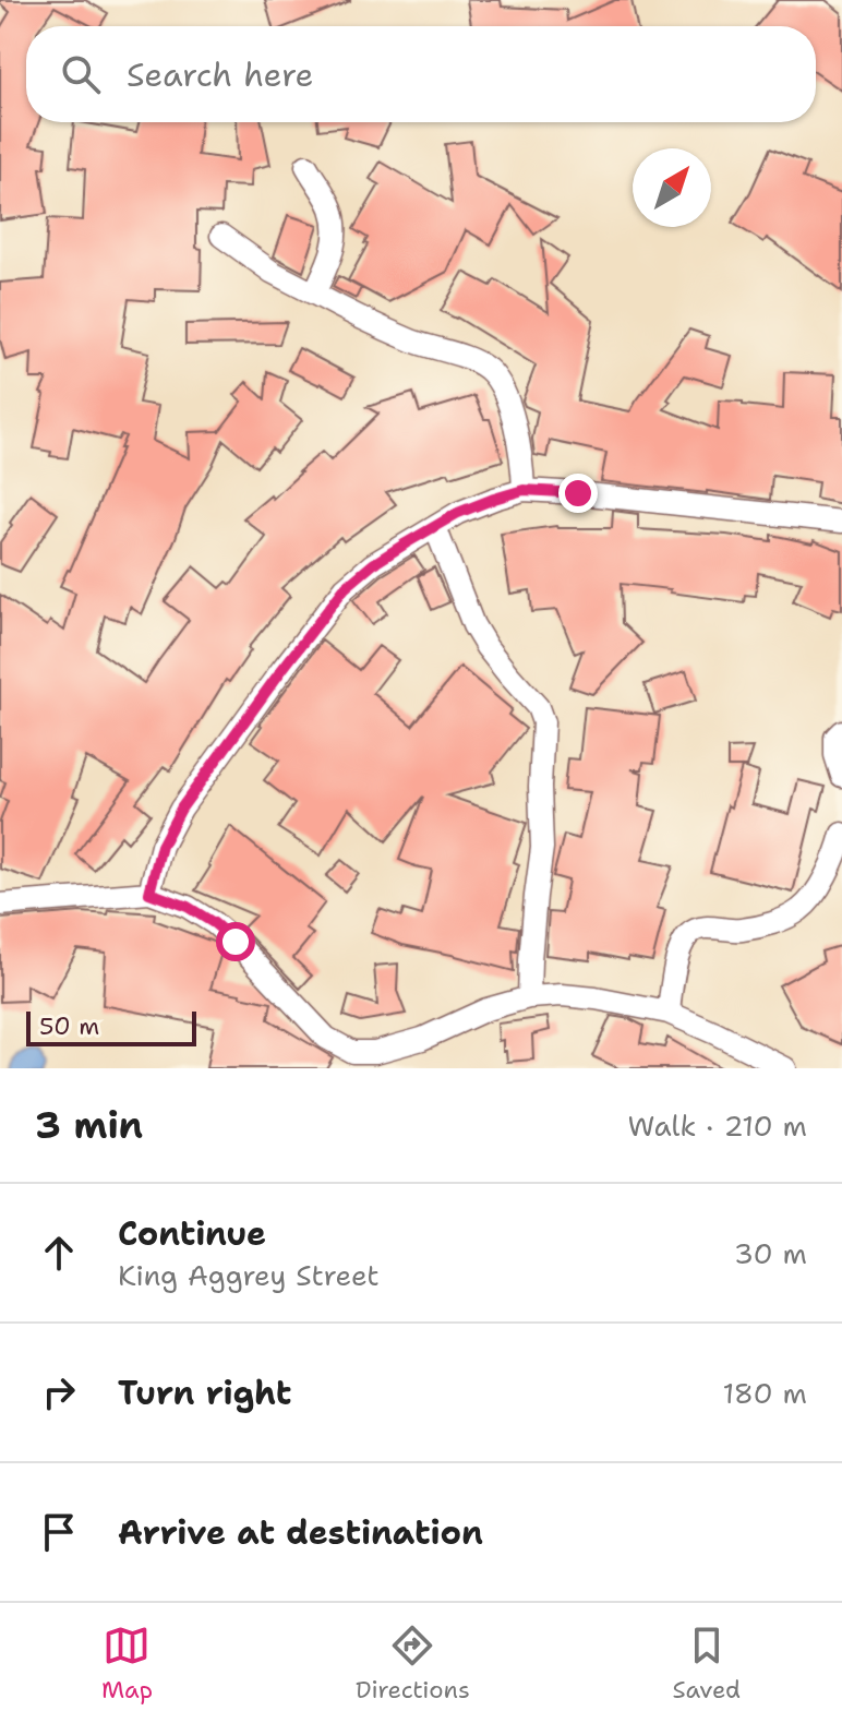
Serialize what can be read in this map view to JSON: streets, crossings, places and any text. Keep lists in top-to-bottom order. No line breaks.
{"scale_bar":"50 m","north":"top right","page":{"search":"Search here","scale":"50 m","heading":["3 min","Walk · 210 m"],"list":[["Continue","King Aggrey Street","30 m"],["Turn right","180 m"],"Arrive at destination"],"nav":["Map","Directions","Saved"]}}
